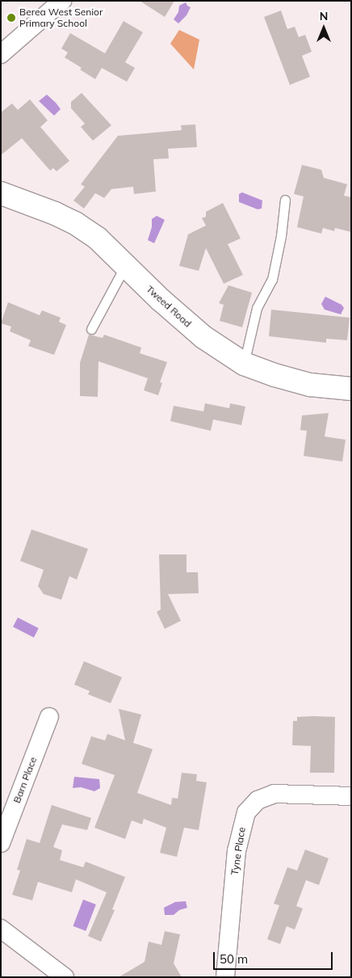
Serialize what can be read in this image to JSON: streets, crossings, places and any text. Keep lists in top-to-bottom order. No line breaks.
{"streets":{"street":["Tweed Road","Barn Place","Tyne Place"]},"places":["Berea West Senior Primary School"],"scale_bar":"50 m","north":"top"}
